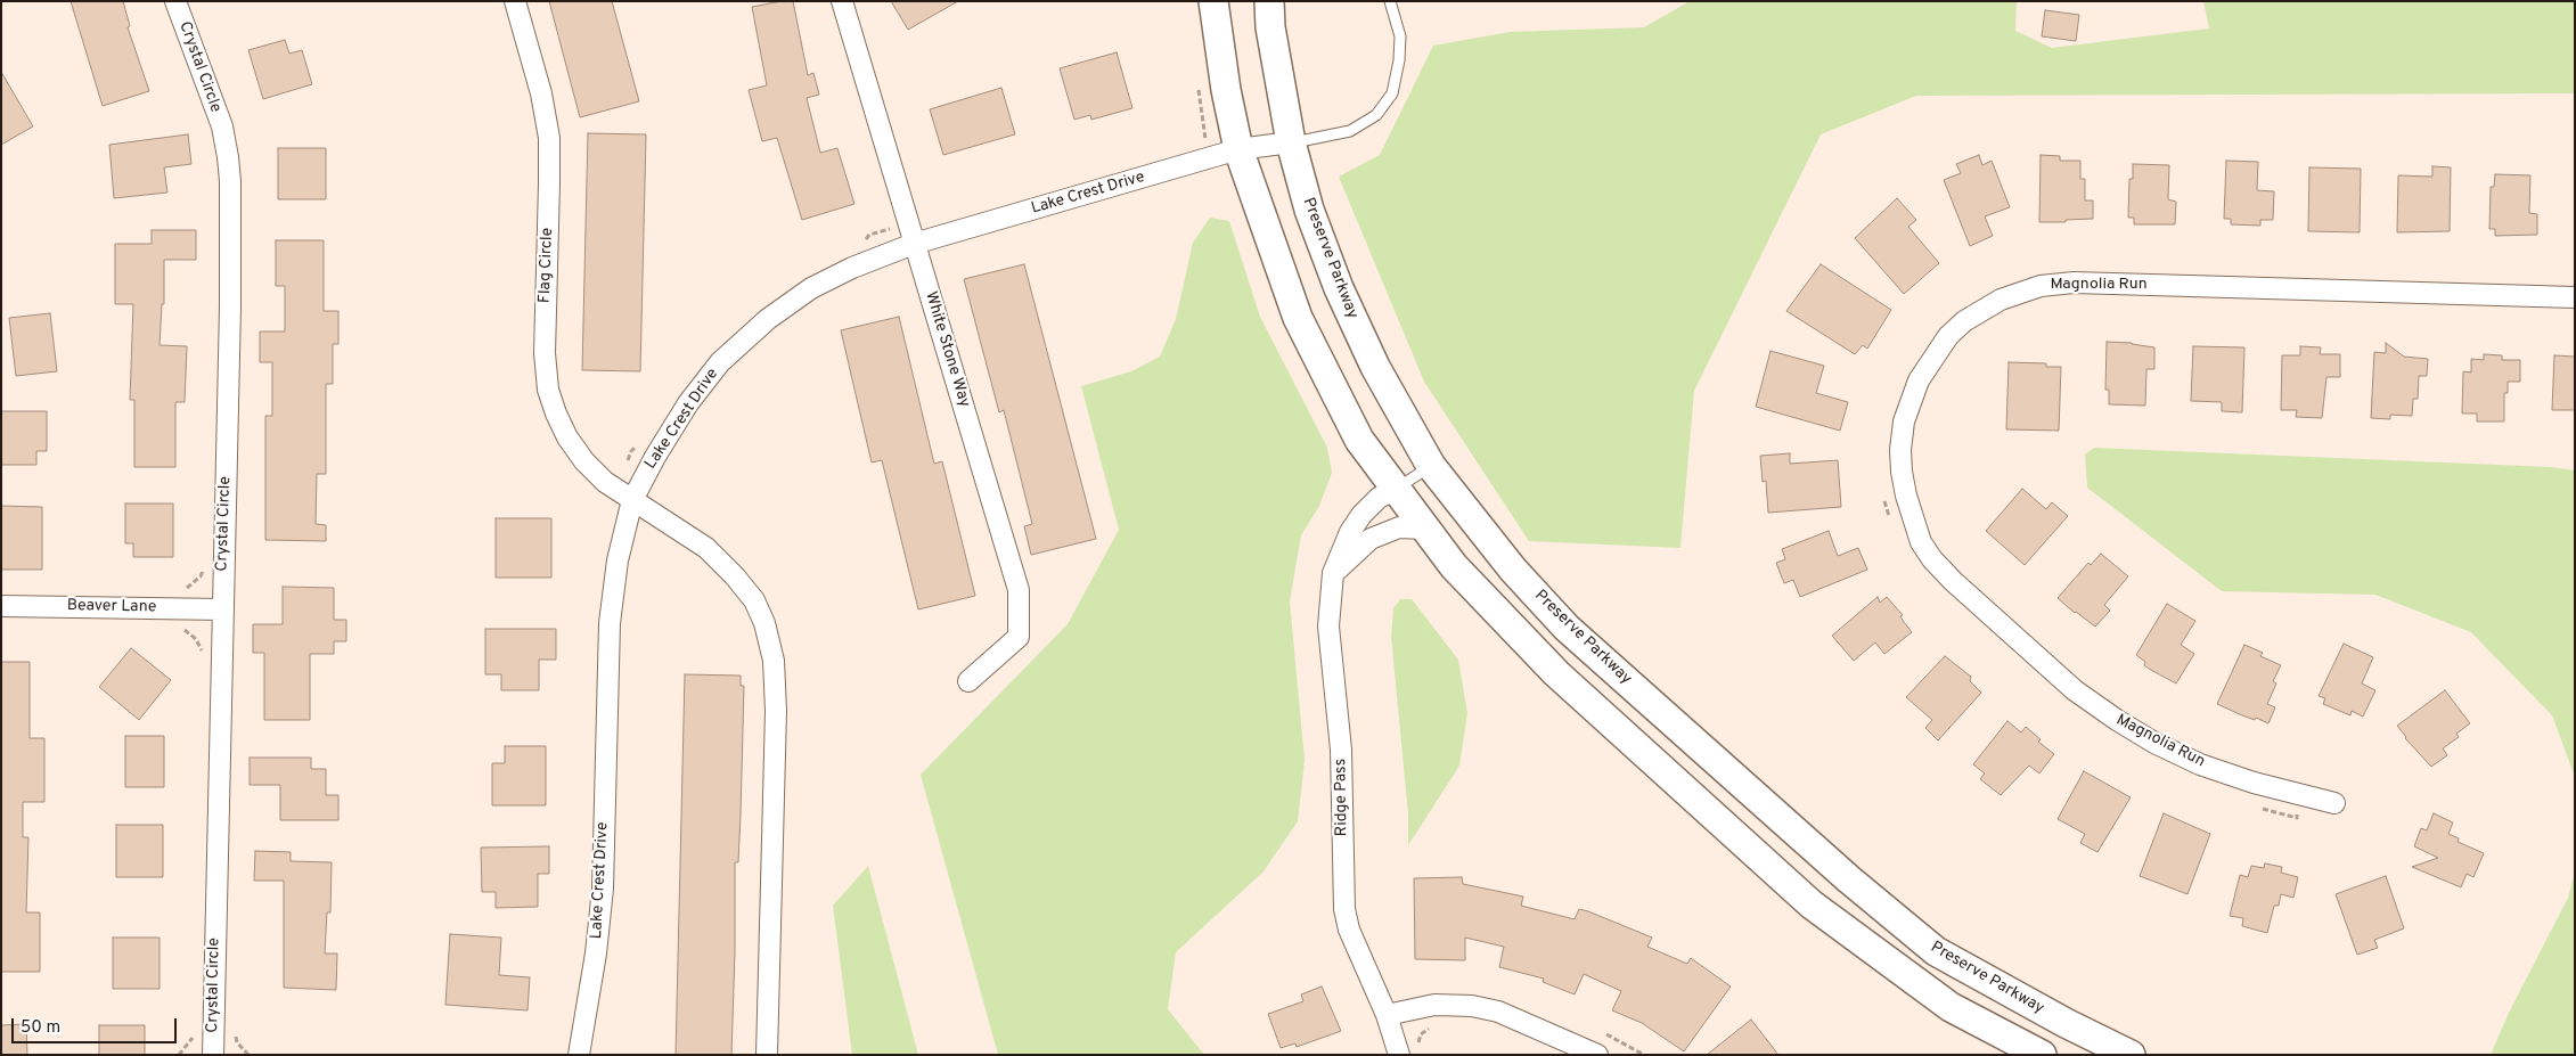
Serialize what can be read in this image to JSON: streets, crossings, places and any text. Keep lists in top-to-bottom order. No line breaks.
{"streets":{"street":["Crystal Circle","Lake Crest Drive","Preserve Parkway","Flag Circle","Magnolia Run","White Stone Way","Beaver Lane","Ridge Pass"]},"crossings":[["Crystal Circle","Beaver Lane"],["Lake Crest Drive","Preserve Parkway"],["Lake Crest Drive","Flag Circle"],["Lake Crest Drive","White Stone Way"]],"scale_bar":"50 m"}
